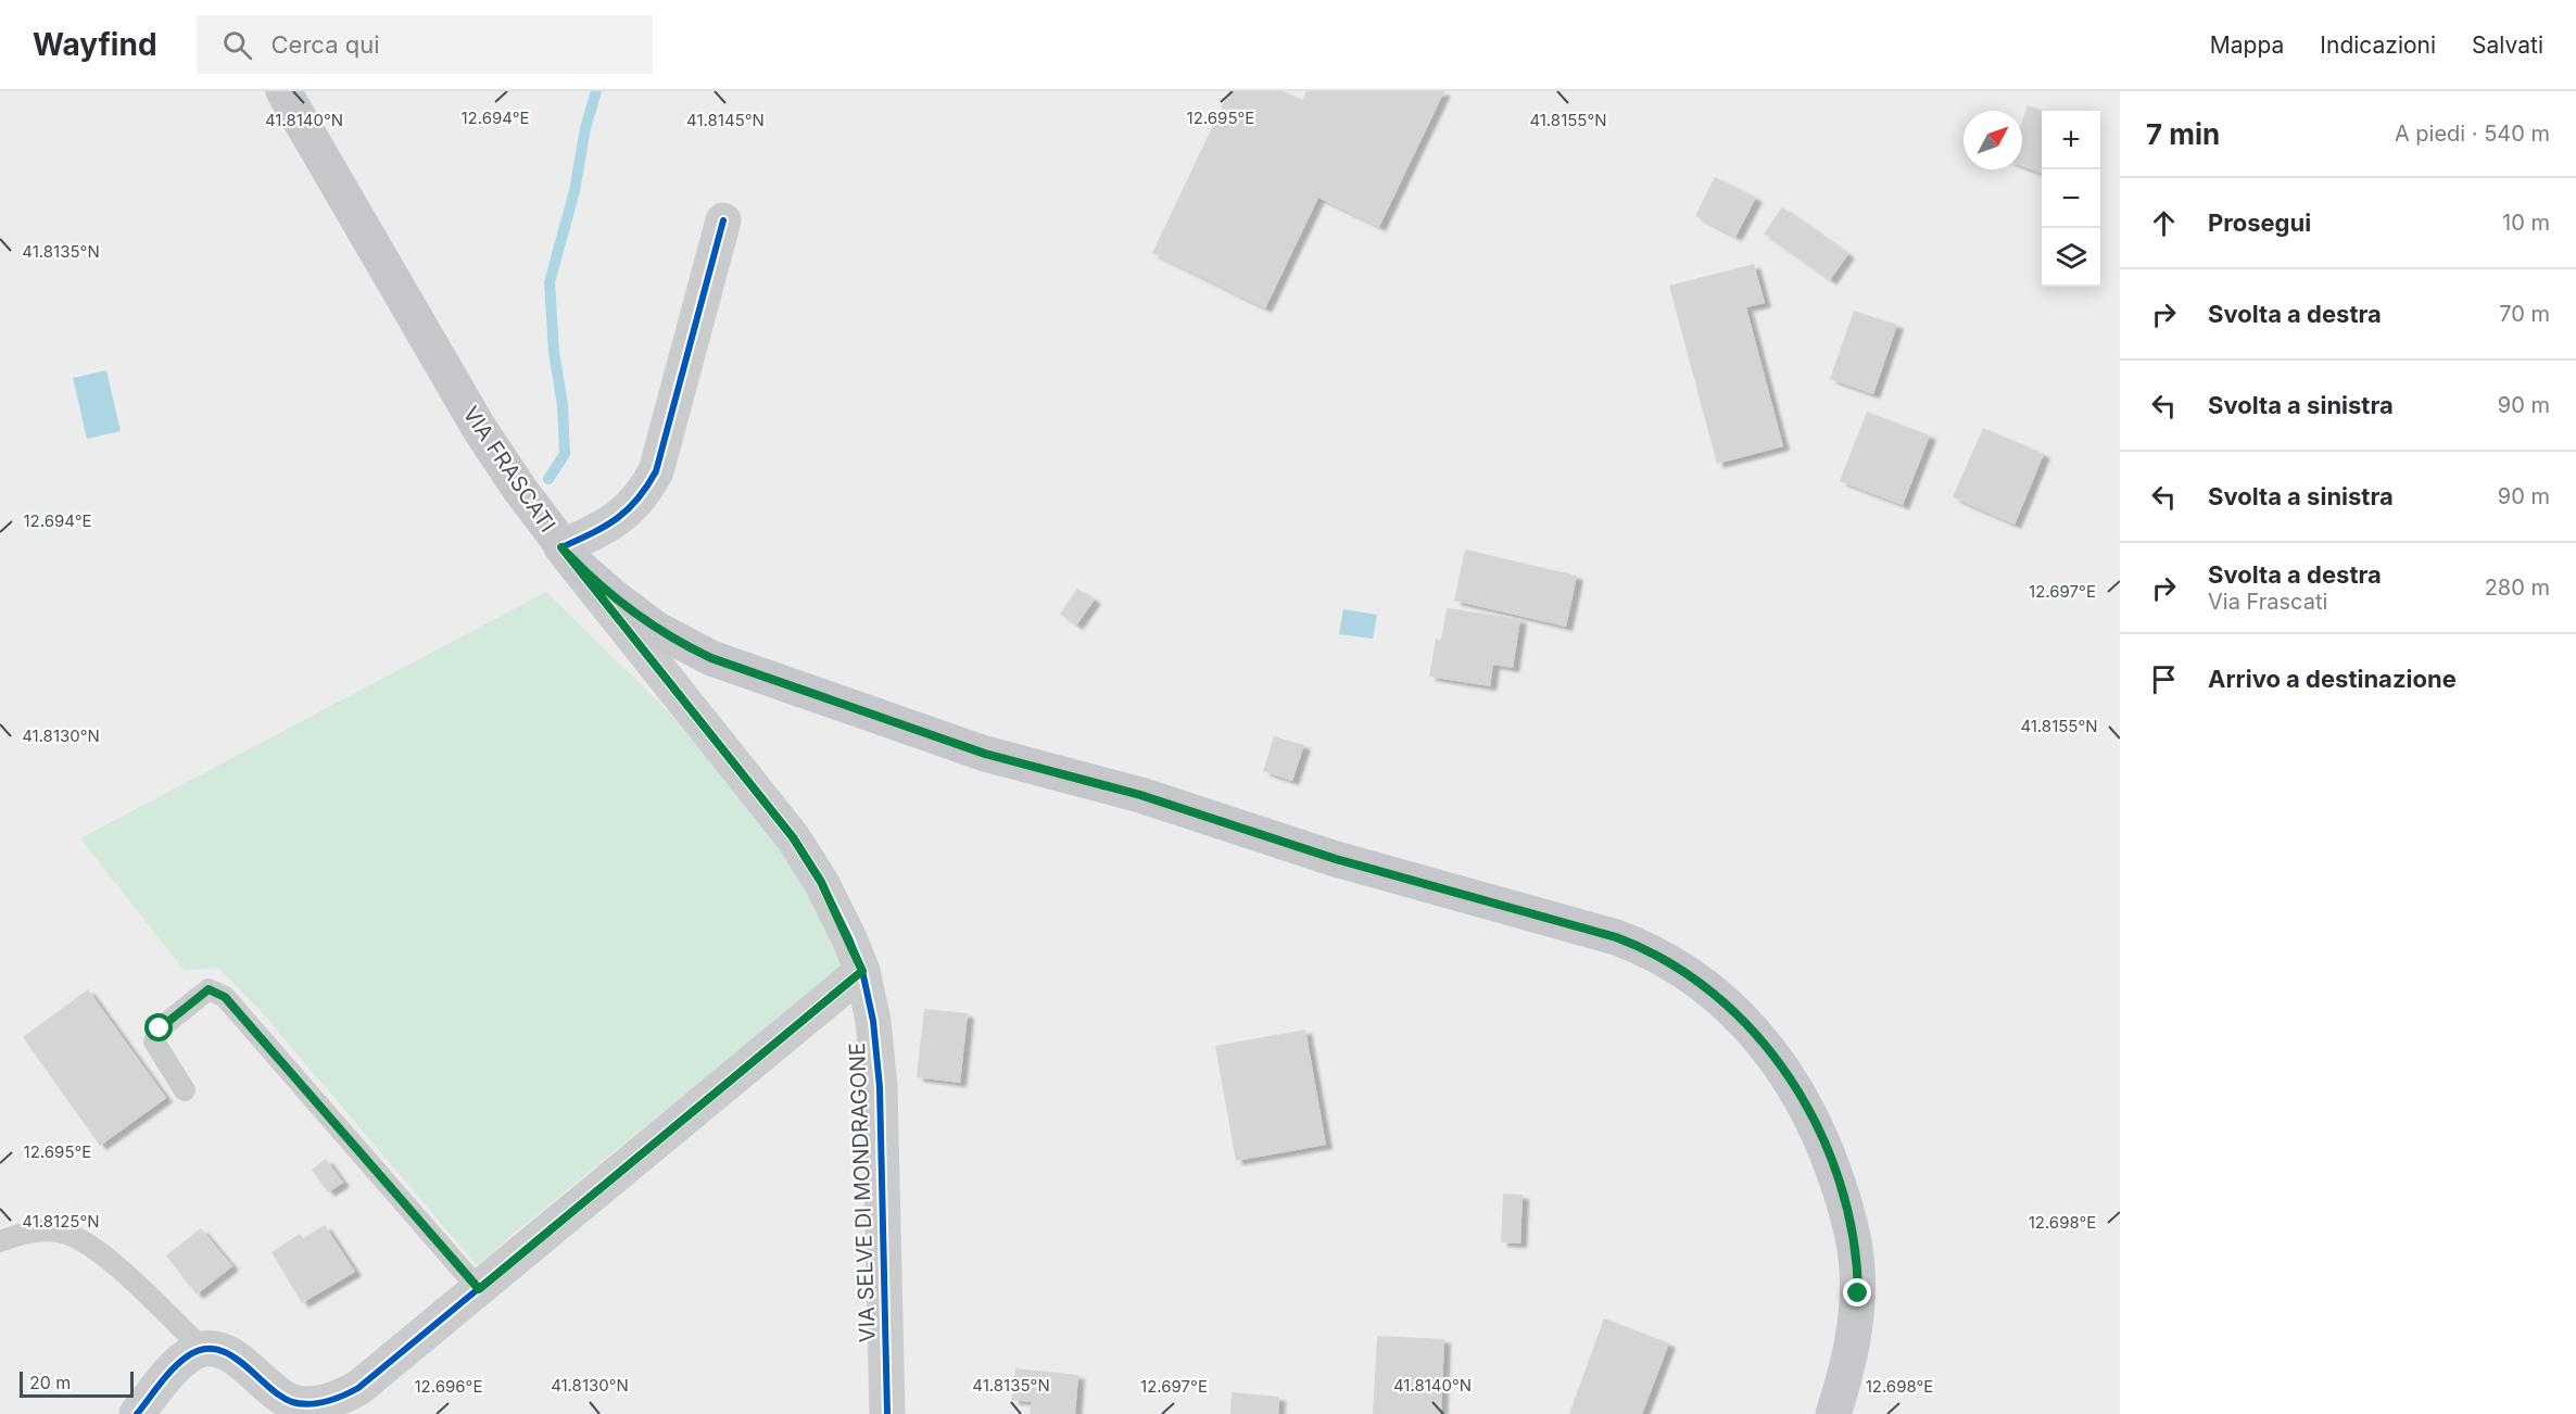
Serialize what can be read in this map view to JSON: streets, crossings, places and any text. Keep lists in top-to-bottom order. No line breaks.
{"streets":{"main road":["VIA FRASCATI"],"street":["VIA SELVE DI MONDRAGONE"]},"crossings":[["VIA FRASCATI","VIA SELVE DI MONDRAGONE"]],"scale_bar":"20 m","north":"top right","page":{"header":"Wayfind","search":"Cerca qui","nav":["Mappa","Indicazioni","Salvati"],"heading":["7 min","A piedi · 540 m"],"map_buttons":["+","−"],"list":[["Prosegui","10 m"],["Svolta a destra","70 m"],["Svolta a sinistra","90 m"],["Svolta a sinistra","90 m"],["Svolta a destra","Via Frascati","280 m"],"Arrivo a destinazione"],"scale":"20 m"},"coordinates":["12.694°E","12.695°E","41.8140°N","41.8145°N","41.8155°N","41.8135°N","12.697°E","41.8130°N","41.8125°N","12.698°E","12.696°E"]}
